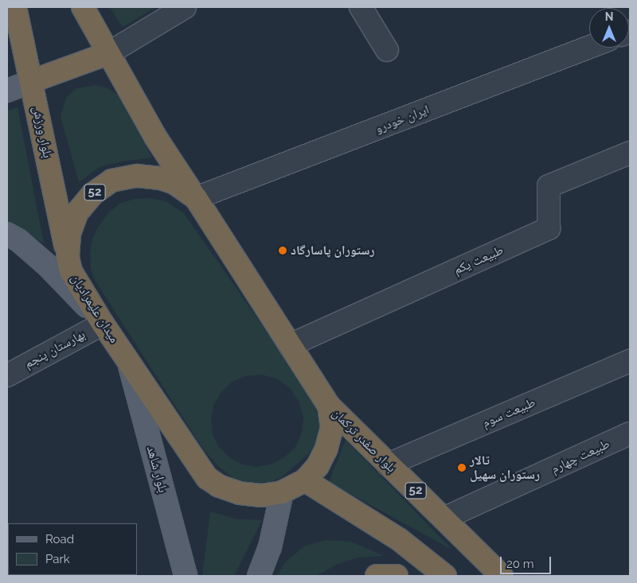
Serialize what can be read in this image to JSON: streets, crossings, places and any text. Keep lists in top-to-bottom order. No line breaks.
{"streets":{"highway":["بلوار ورزش","52","میدان علیمرادیان","بلوار صفدر ترکمان"],"main road":["بلوار شاهد"],"street":["ایران خودرو","طبیعت یکم","بهارستان پنجم","طبیعت سوم","طبیعت چهارم"]},"crossings":[["ایران خودرو","52"],["ایران خودرو","میدان علیمرادیان"],["بلوار ورزش","میدان علیمرادیان"],["52","میدان علیمرادیان"],["طبیعت یکم","میدان علیمرادیان"],["میدان علیمرادیان","بهارستان پنجم"],["میدان علیمرادیان","بلوار صفدر ترکمان"],["میدان علیمرادیان","بلوار شاهد"],["طبیعت سوم","بلوار صفدر ترکمان"],["بلوار صفدر ترکمان","طبیعت چهارم"]],"places":["رستوران پاسارگاد","تالار رستوران سهیل"],"legend":["Road","Park"],"scale_bar":"20 m","north":"top"}
